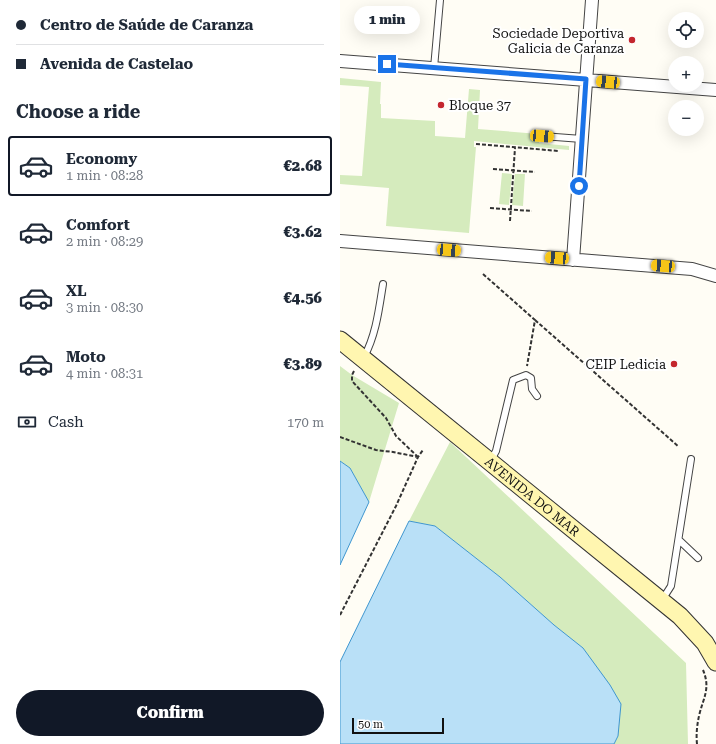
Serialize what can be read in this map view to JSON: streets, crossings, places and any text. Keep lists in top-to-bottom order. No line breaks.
{"streets":{"street":["AVENIDA DO MAR"]},"places":["Sociedade Deportiva Galicia de Caranza","Bloque 37","CEIP Ledicia"],"scale_bar":"50 m","page":{"banner":["Centro de Saúde de Caranza","Avenida de Castelao"],"bubble":"1 min","map_buttons":["+","−"],"heading":"Choose a ride","list":[{"name":"Economy","note":"1 min · 08:28","value":"€2.68"},{"name":"Comfort","note":"2 min · 08:29","value":"€3.62"},{"name":"XL","note":"3 min · 08:30","value":"€4.56"},{"name":"Moto","note":"4 min · 08:31","value":"€3.89"}],"pay":["Cash","170 m"],"buttons":"Confirm","scale":"50 m"}}
